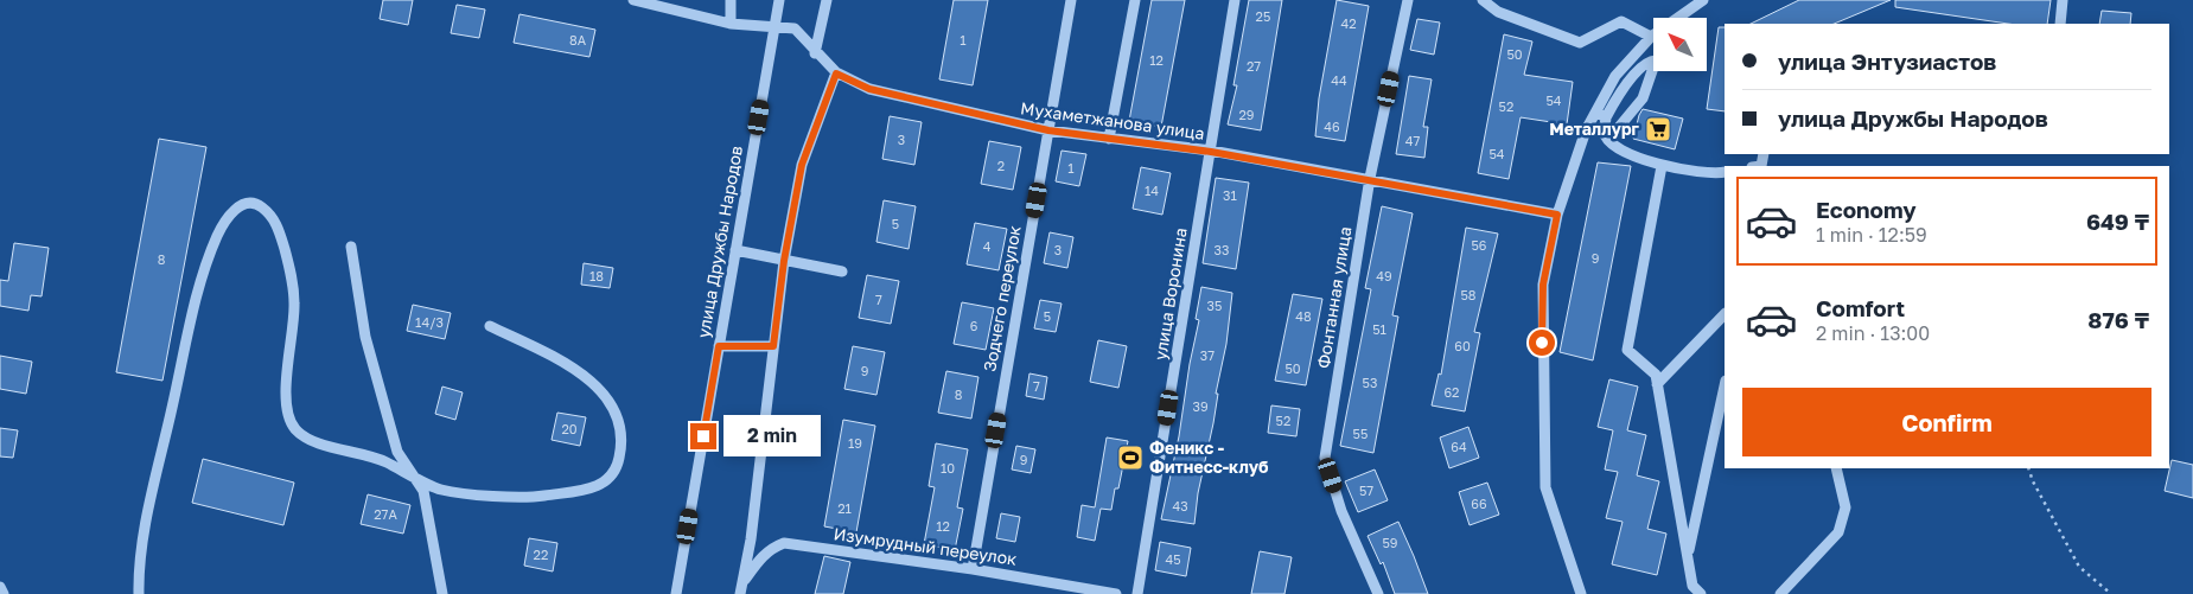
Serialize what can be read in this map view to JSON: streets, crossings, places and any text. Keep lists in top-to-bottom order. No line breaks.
{"streets":{"street":["Мухаметжанова улица","улица Дружбы Народов","улица Воронина","Фонтанная улица","Зодчего переулок","Изумрудный переулок"]},"crossings":[["Мухаметжанова улица","улица Дружбы Народов"],["Мухаметжанова улица","улица Воронина"],["Мухаметжанова улица","Фонтанная улица"],["Мухаметжанова улица","Зодчего переулок"],["Зодчего переулок","Изумрудный переулок"]],"places":{"supermarket":["Металлург"],"sports":["Феникс - Фитнесс-клуб"]},"house_numbers":["25","42","8А","1","50","12","27","44","54","52","29","46","3","47","54","2","1","14","31","5","56","4","3","33","9","8","18","49","58","7","35","5","48","14/3","6","51","60","37","50","9","53","7","62","8","39","52","20","55","19","64","9","10","57","66","43","21","27А","12","59","22","45"],"north":"top left","page":{"banner":["улица Энтузиастов","улица Дружбы Народов"],"list":[{"name":"Economy","note":"1 min · 12:59","value":"649 ₸"},{"name":"Comfort","note":"2 min · 13:00","value":"876 ₸"}],"buttons":"Confirm","bubble":"2 min"}}
